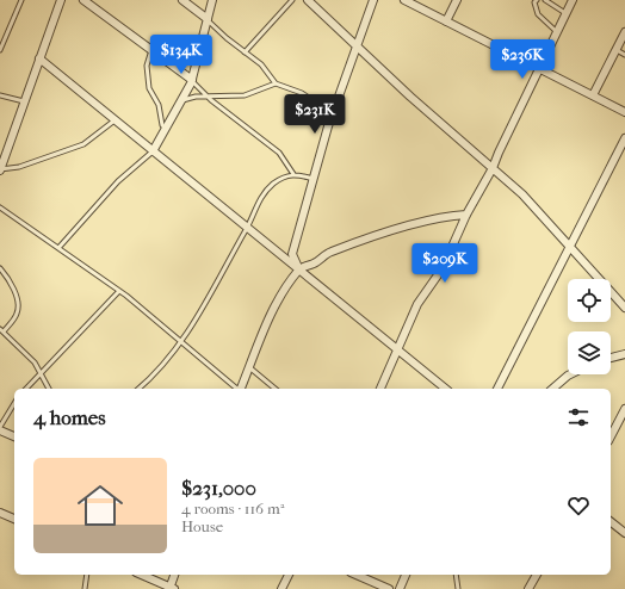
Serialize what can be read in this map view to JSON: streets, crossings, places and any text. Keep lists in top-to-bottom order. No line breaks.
{"page":{"price":["$134K","$236K","$231K","$209K"],"heading":"4 homes","list":[{"name":"$231,000","note":"4 rooms · 116 m² · House"}]}}
